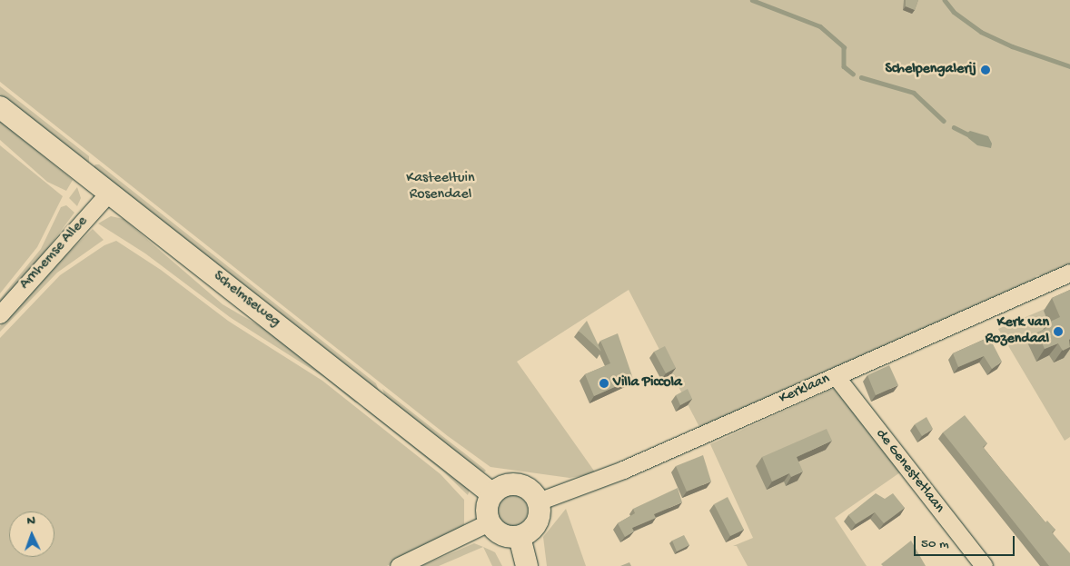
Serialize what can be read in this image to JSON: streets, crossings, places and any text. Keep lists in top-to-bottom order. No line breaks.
{"streets":{"main road":["Schelmseweg"],"street":["Arnhemse Allee","Kerklaan","de Genestetlaan"]},"crossings":[["Arnhemse Allee","Schelmseweg"],["Schelmseweg","Kerklaan"],["Kerklaan","de Genestetlaan"]],"parks":["Kasteeltuin Rosendael"],"places":["Schelpengalerij","Kerk van Rozendaal","Villa Piccola"],"scale_bar":"50 m","north":"top"}
